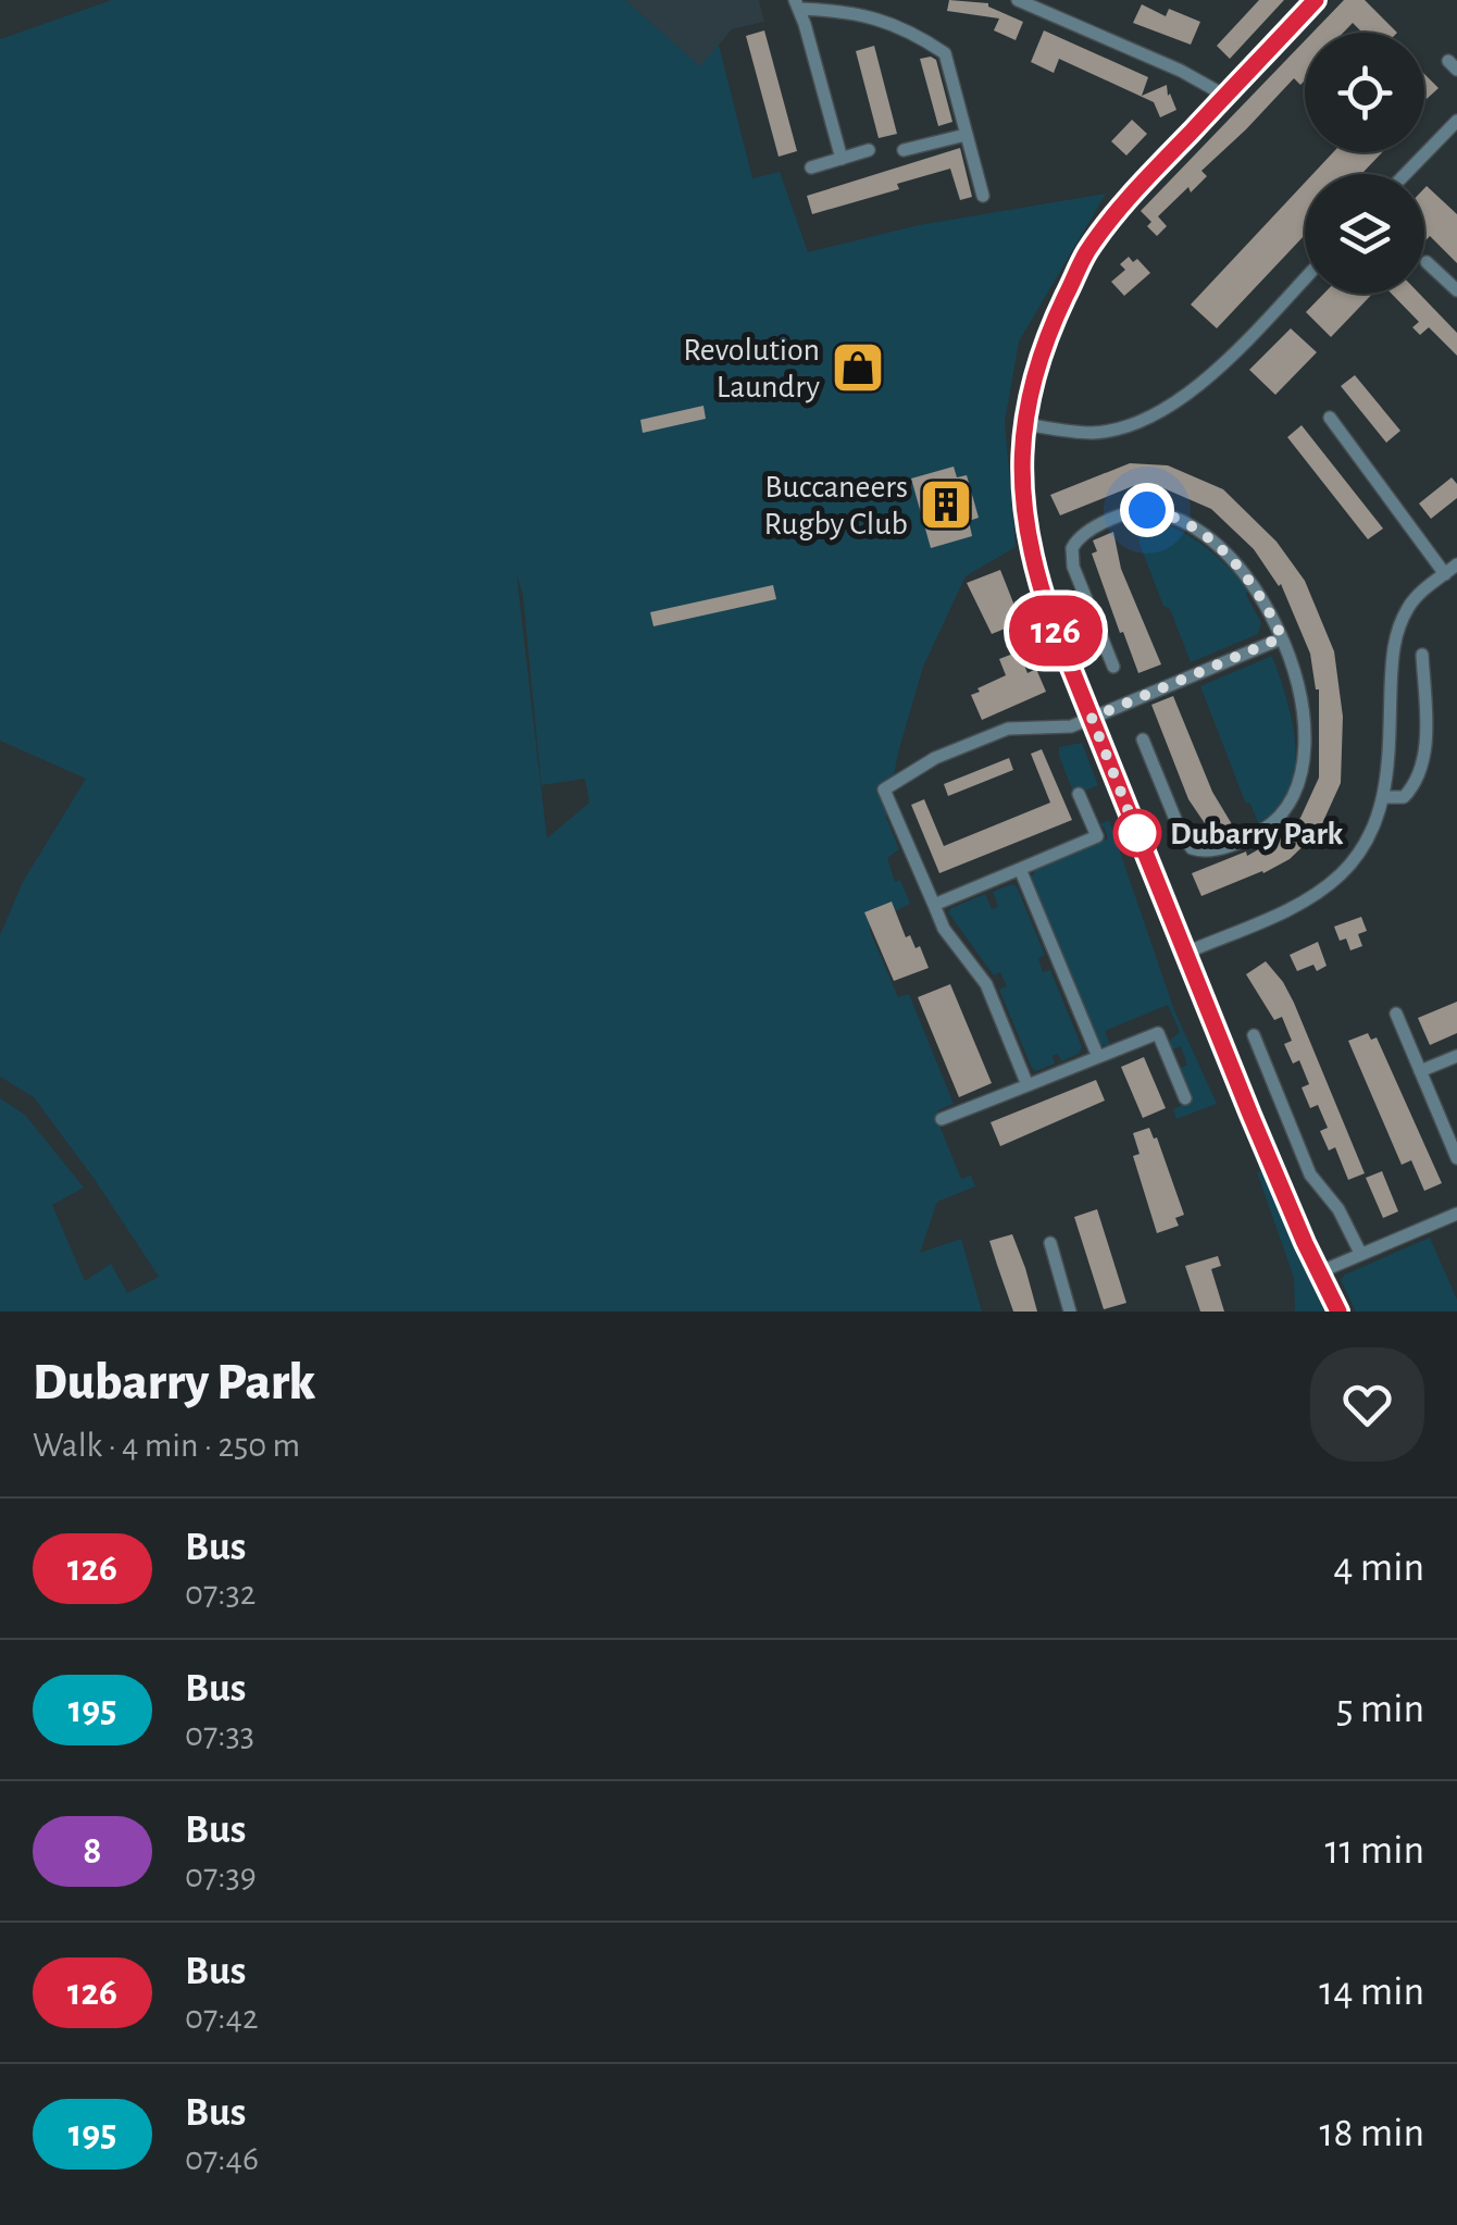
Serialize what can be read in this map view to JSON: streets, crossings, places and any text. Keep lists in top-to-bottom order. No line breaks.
{"places":{"shop":["Revolution Laundry"],"building":["Buccaneers Rugby Club"],"other":["Dubarry Park"]},"lines":["bus line 126"],"page":{"on_map":"126","heading":["Dubarry Park","Walk · 4 min · 250 m"],"list":[{"mark":"126","name":"Bus","note":"07:32","value":"4 min"},{"mark":"195","name":"Bus","note":"07:33","value":"5 min"},{"mark":"8","name":"Bus","note":"07:39","value":"11 min"},{"mark":"126","name":"Bus","note":"07:42","value":"14 min"},{"mark":"195","name":"Bus","note":"07:46","value":"18 min"}]}}
